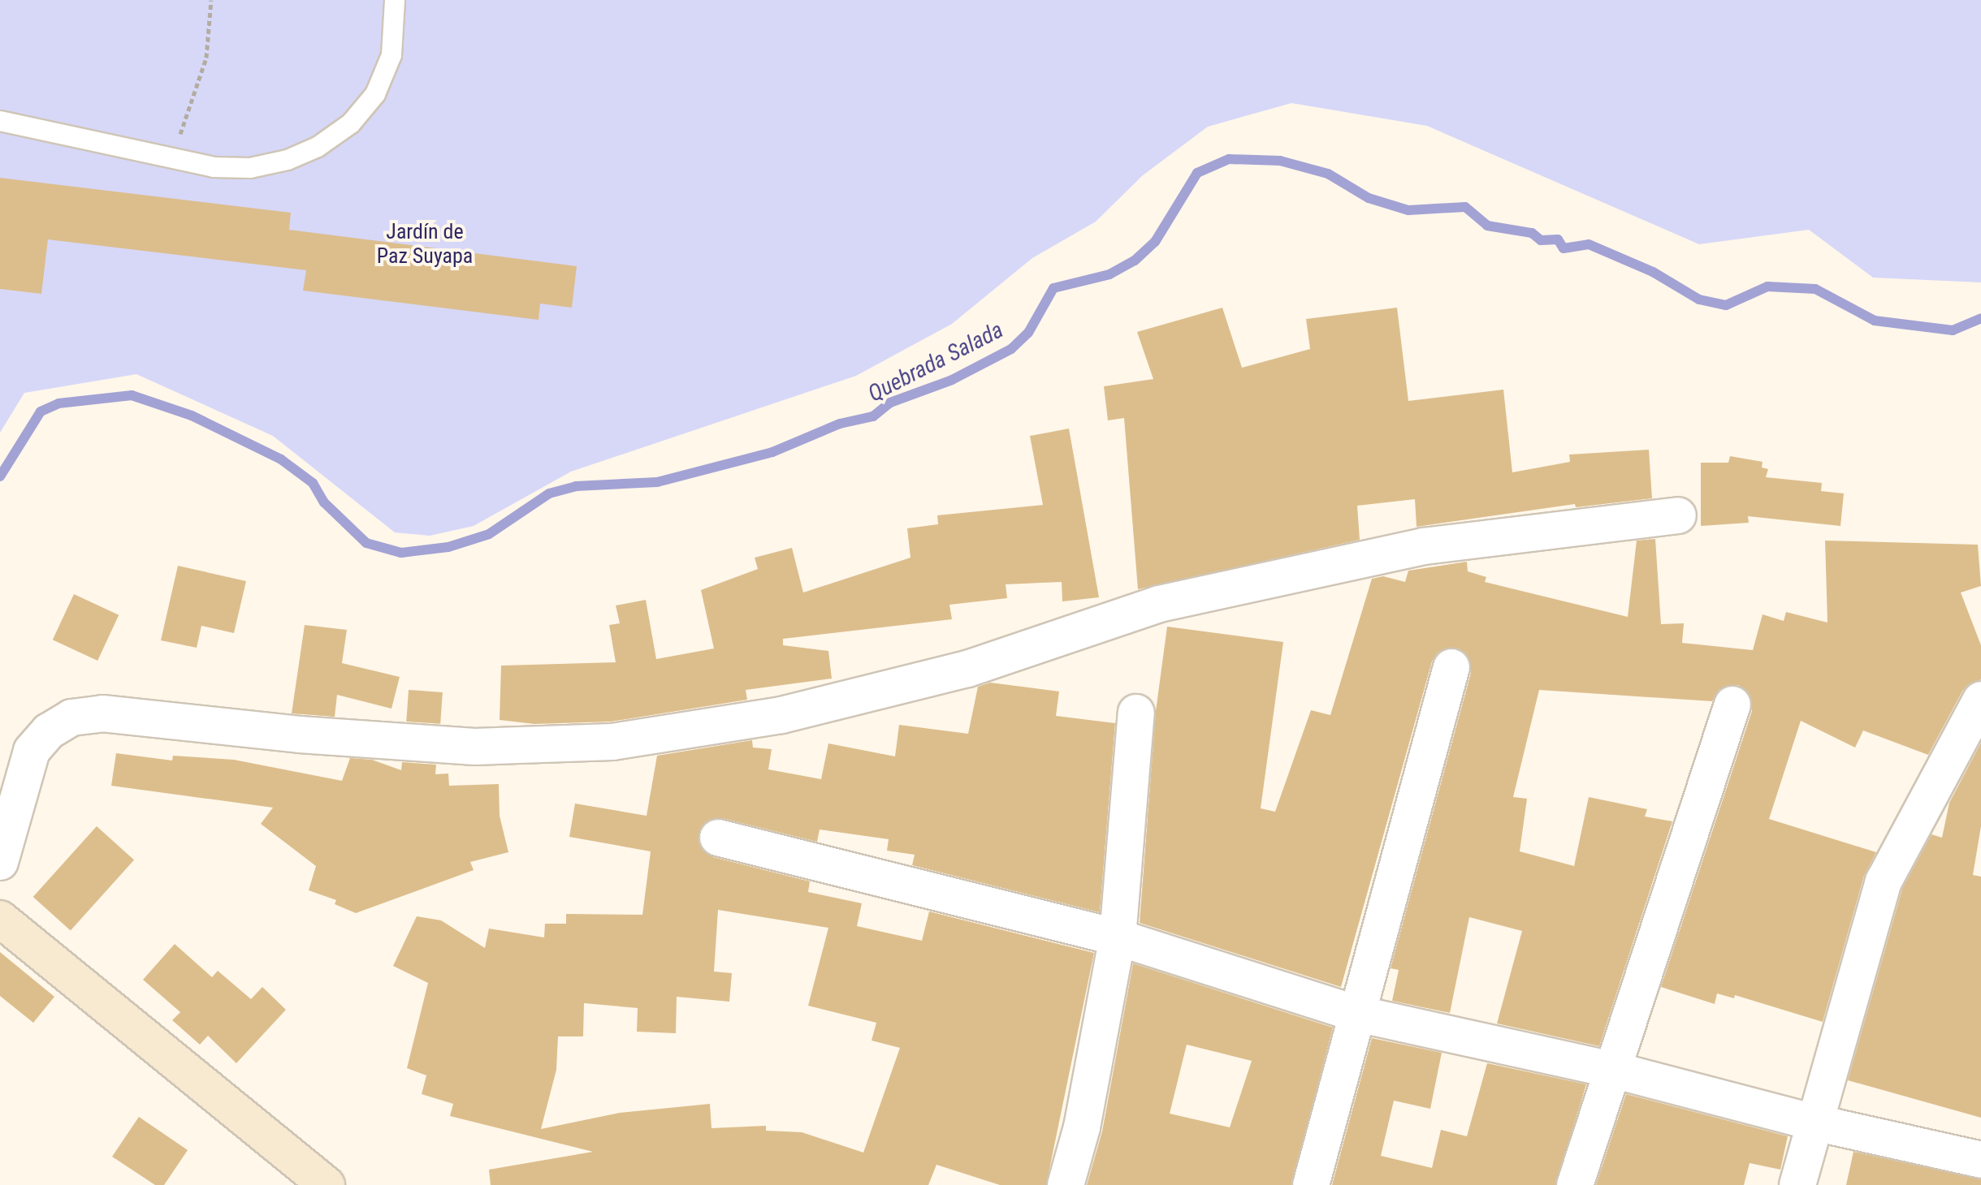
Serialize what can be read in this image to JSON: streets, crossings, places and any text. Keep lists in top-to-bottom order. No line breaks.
{"water":["Quebrada Salada"],"parks":["Jardín de Paz Suyapa"]}
